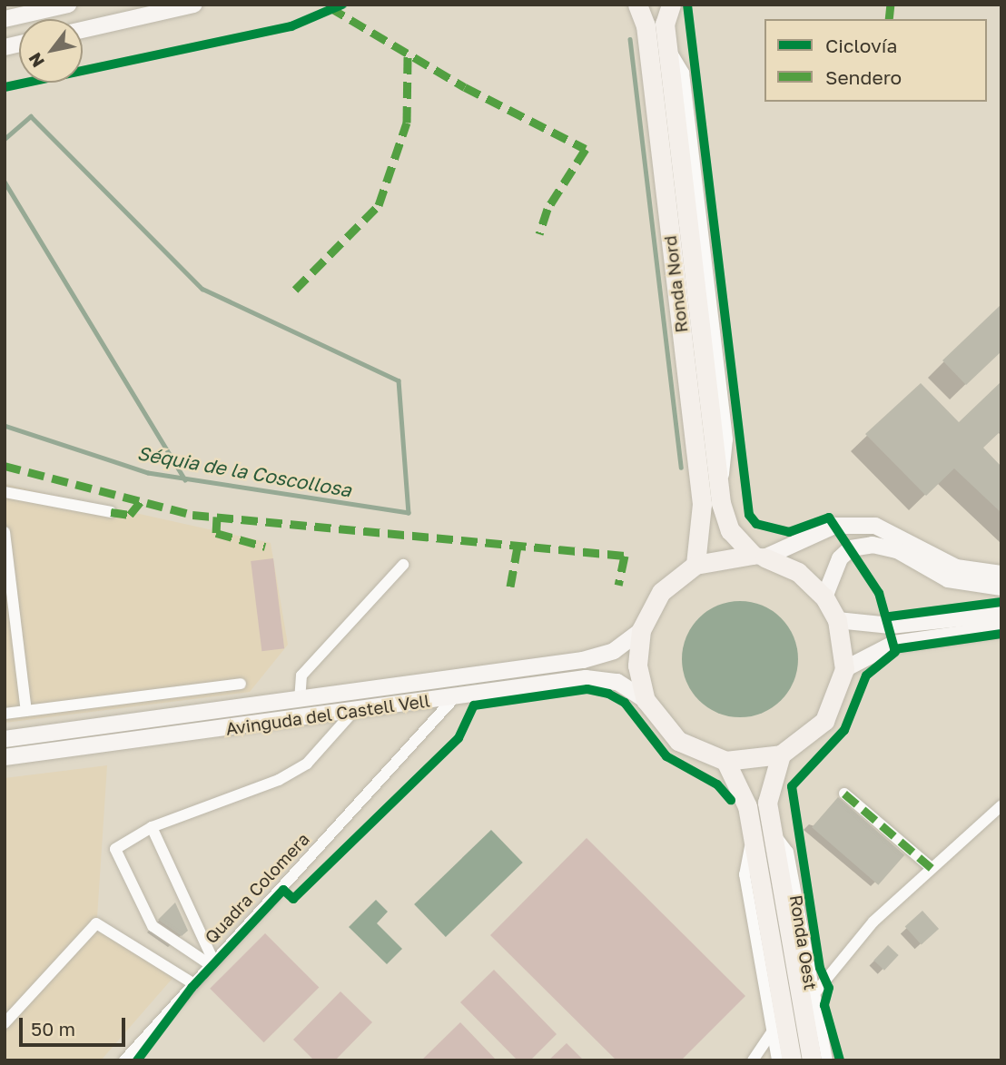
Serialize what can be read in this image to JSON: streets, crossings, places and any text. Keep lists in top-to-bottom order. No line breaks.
{"streets":{"main road":["Ronda Nord","Avinguda del Castell Vell","Ronda Oest"],"street":["Quadra Colomera"]},"crossings":[["Ronda Nord","Avinguda del Castell Vell"],["Ronda Nord","Ronda Oest"],["Avinguda del Castell Vell","Quadra Colomera"],["Avinguda del Castell Vell","Ronda Oest"]],"water":["Séquia de la Coscollosa"],"legend":["Ciclovía","Sendero"],"scale_bar":"50 m","north":"bottom left"}
